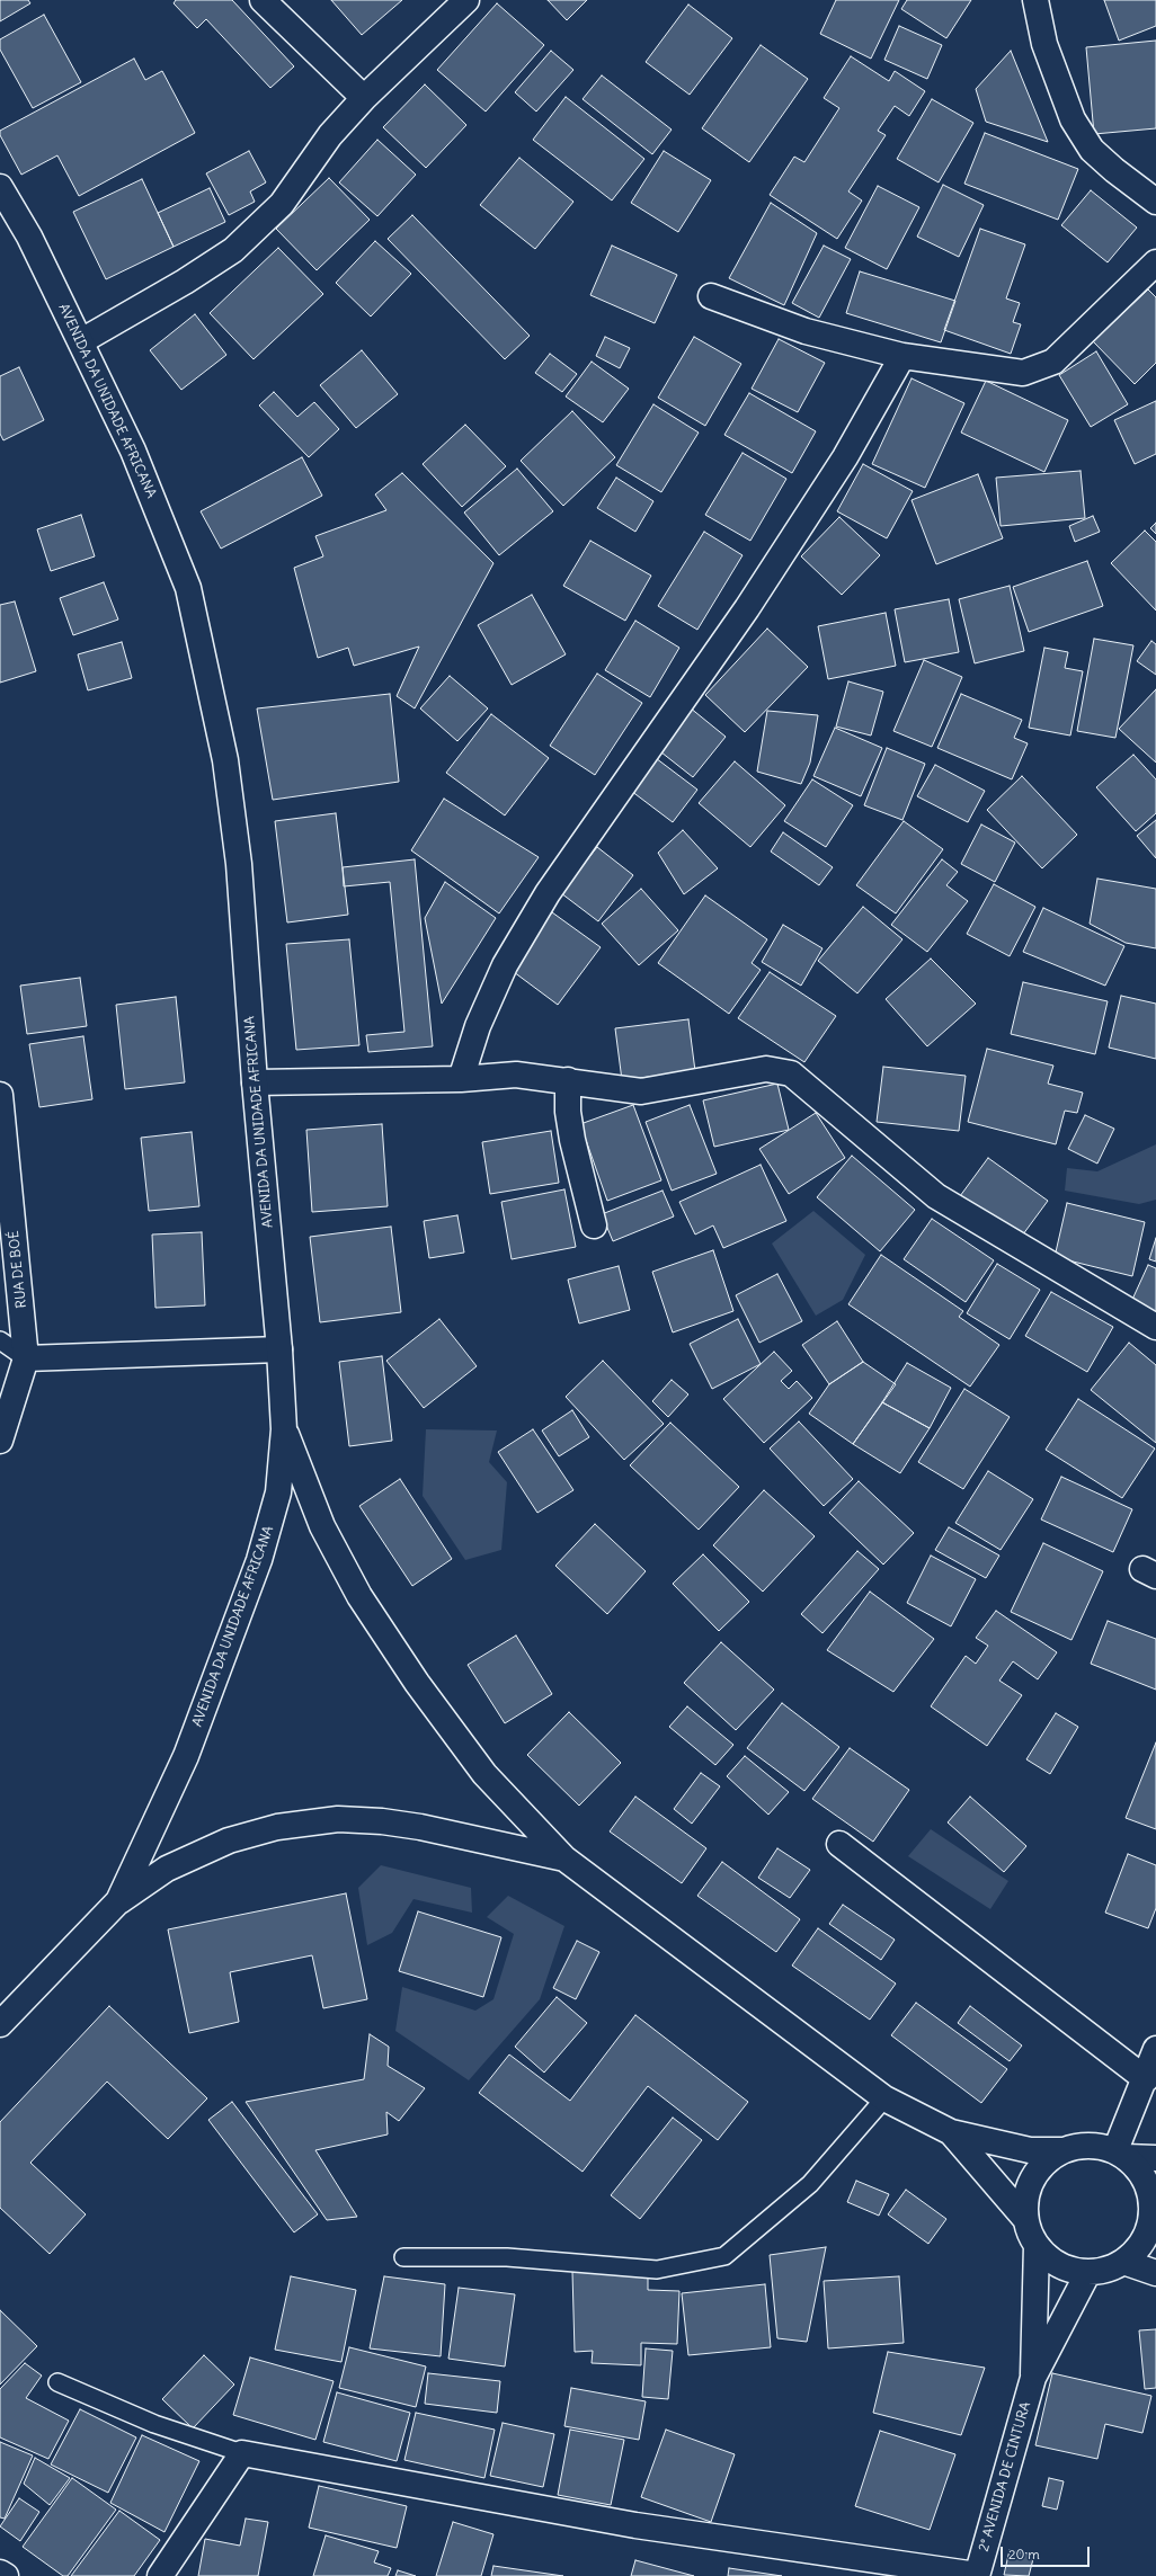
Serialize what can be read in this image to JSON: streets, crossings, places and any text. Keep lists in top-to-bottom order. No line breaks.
{"streets":{"street":["AVENIDA DA UNIDADE AFRICANA","RUA DE BOÉ","2° AVENIDA DE CINTURA"]},"scale_bar":"20 m"}
